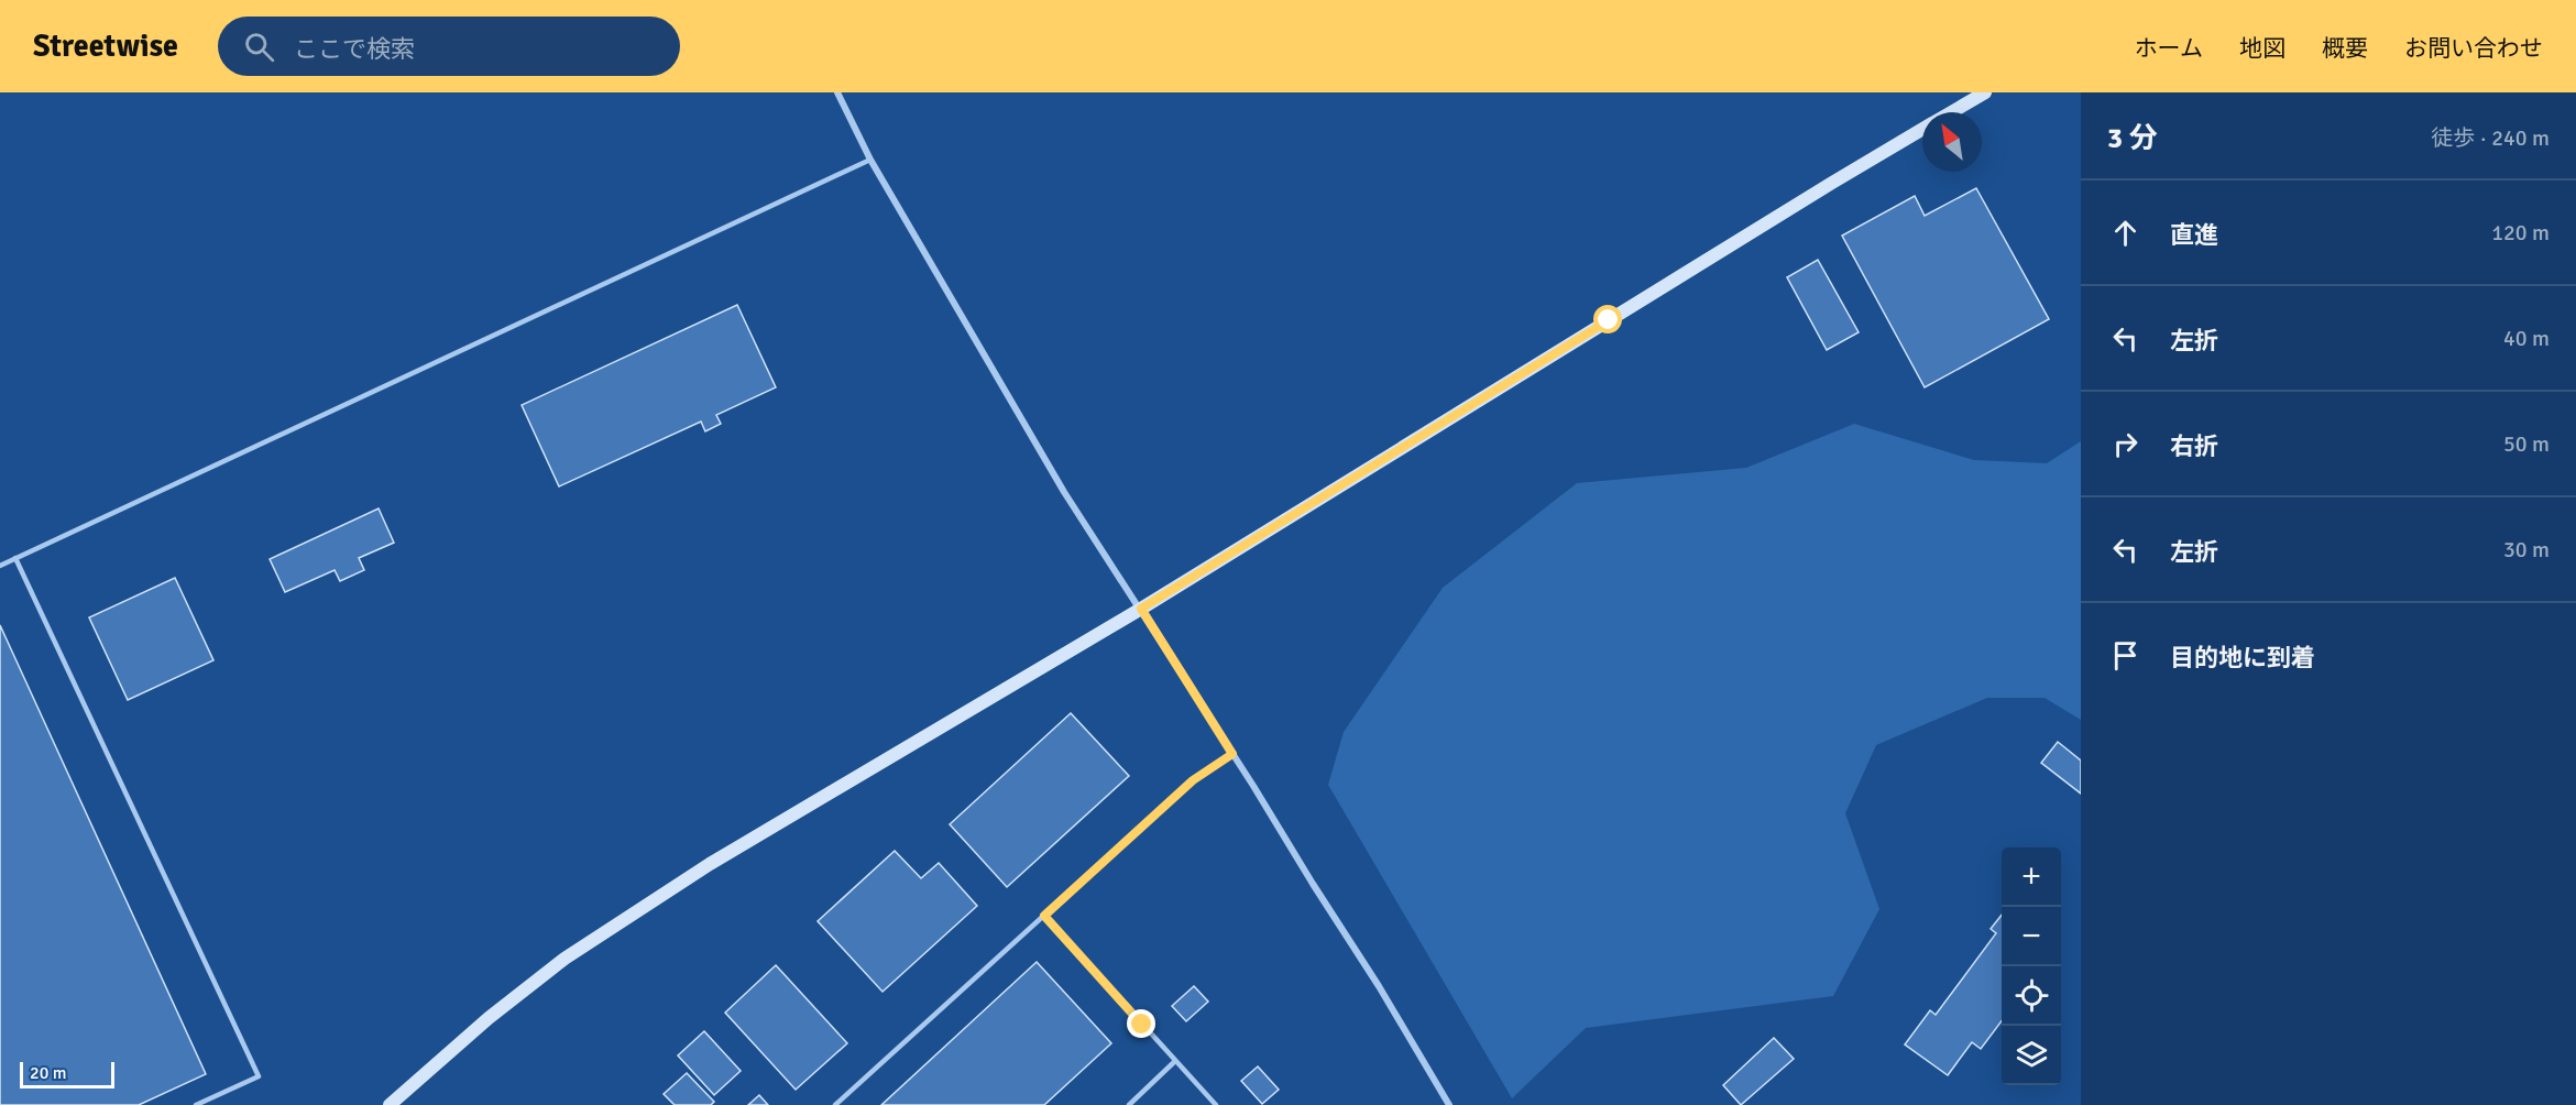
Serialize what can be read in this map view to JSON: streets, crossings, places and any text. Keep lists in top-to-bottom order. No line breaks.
{"scale_bar":"20 m","north":"top left","page":{"header":"Streetwise","search":"ここで検索","nav":["ホーム","地図","概要","お問い合わせ"],"heading":["3 分","徒歩 · 240 m"],"list":[["直進","120 m"],["左折","40 m"],["右折","50 m"],["左折","30 m"],"目的地に到着"],"map_buttons":["+","−"],"scale":"20 m"}}
